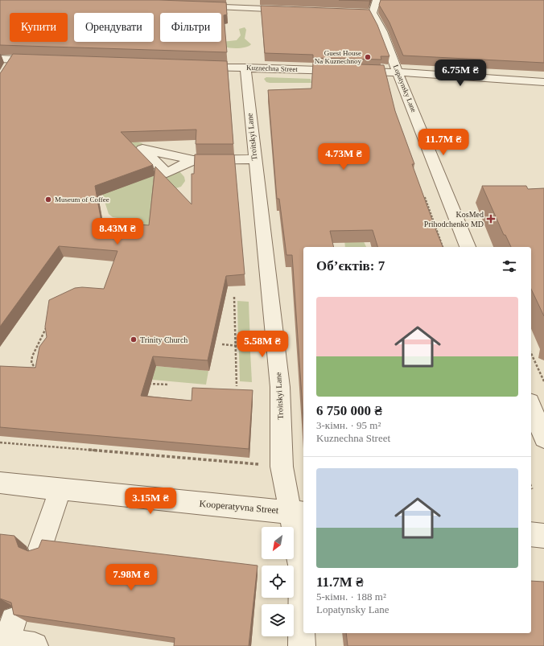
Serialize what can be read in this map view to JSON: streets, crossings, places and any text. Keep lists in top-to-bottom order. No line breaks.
{"streets":{"street":["Kuznechna Street","Lopatynsky Lane","Troitskyi Lane","Kooperatyvna Street"]},"crossings":[["Kuznechna Street","Lopatynsky Lane"],["Kuznechna Street","Troitskyi Lane"],["Troitskyi Lane","Kooperatyvna Street"]],"places":{"other":["Guest House Na Kuznechnoy","Museum of Coffee","Trinity Church"],"health":["KosMed Prihodchenko MD"]},"north":"bottom left","page":{"chip":["Купити","Орендувати","Фільтри"],"price":["6.75M ₴","11.7M ₴","4.73M ₴","8.43M ₴","5.58M ₴","3.15M ₴","7.98M ₴"],"heading":"Об’єктів: 7","list":[{"name":"6 750 000 ₴","note":"3-кімн. · 95 m² · Kuznechna Street"},{"name":"11.7M ₴","note":"5-кімн. · 188 m² · Lopatynsky Lane"}]}}
